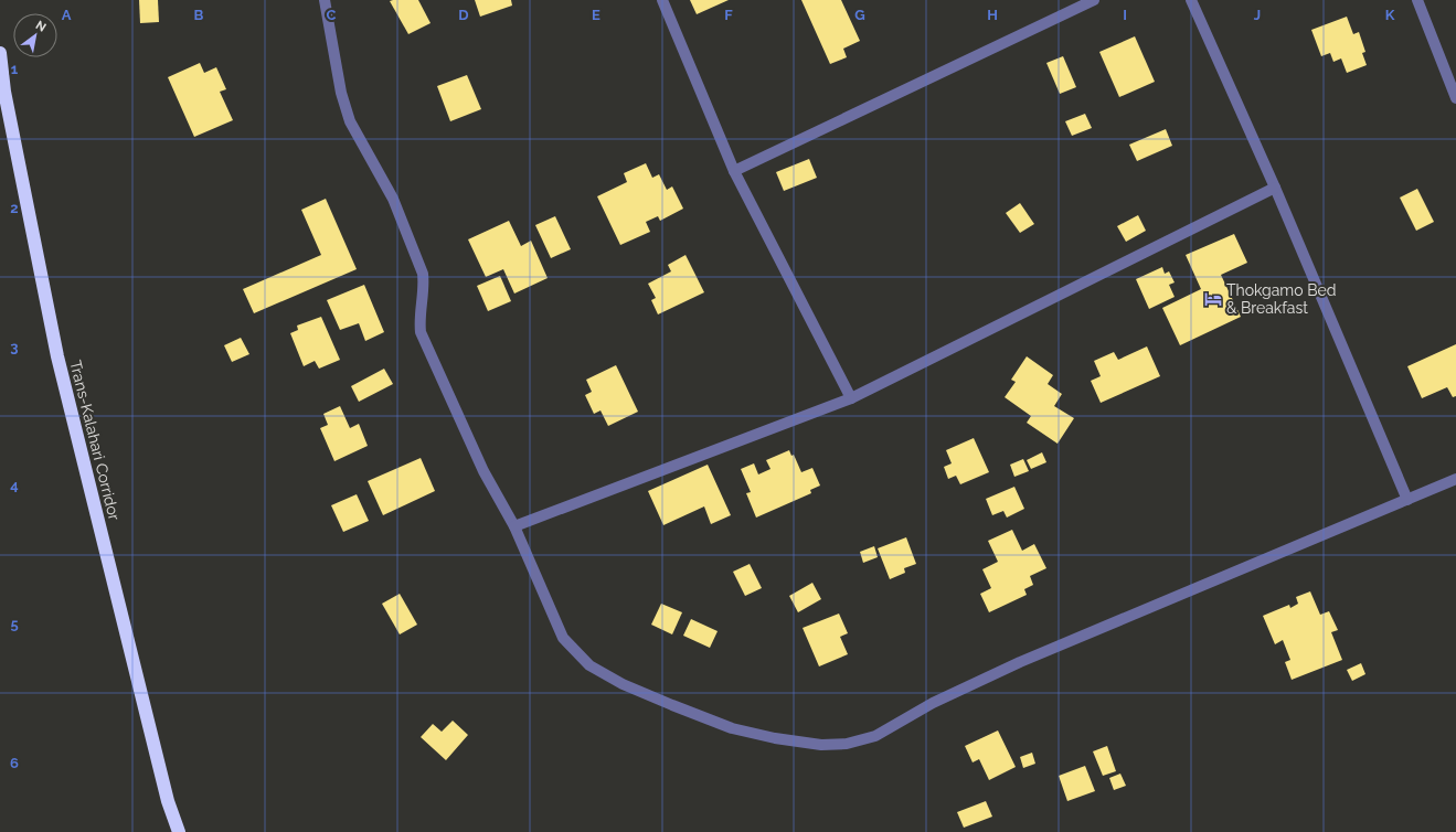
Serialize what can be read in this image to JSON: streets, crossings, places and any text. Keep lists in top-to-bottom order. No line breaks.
{"streets":{"highway":["Trans-Kalahari Corridor"]},"places":{"hotel":["Thokgamo Bed & Breakfast"]},"north":"top right","grid":{"columns":["A","B","C","D","E","F","G","H","I","J","K"],"rows":["1","2","3","4","5","6"]}}
